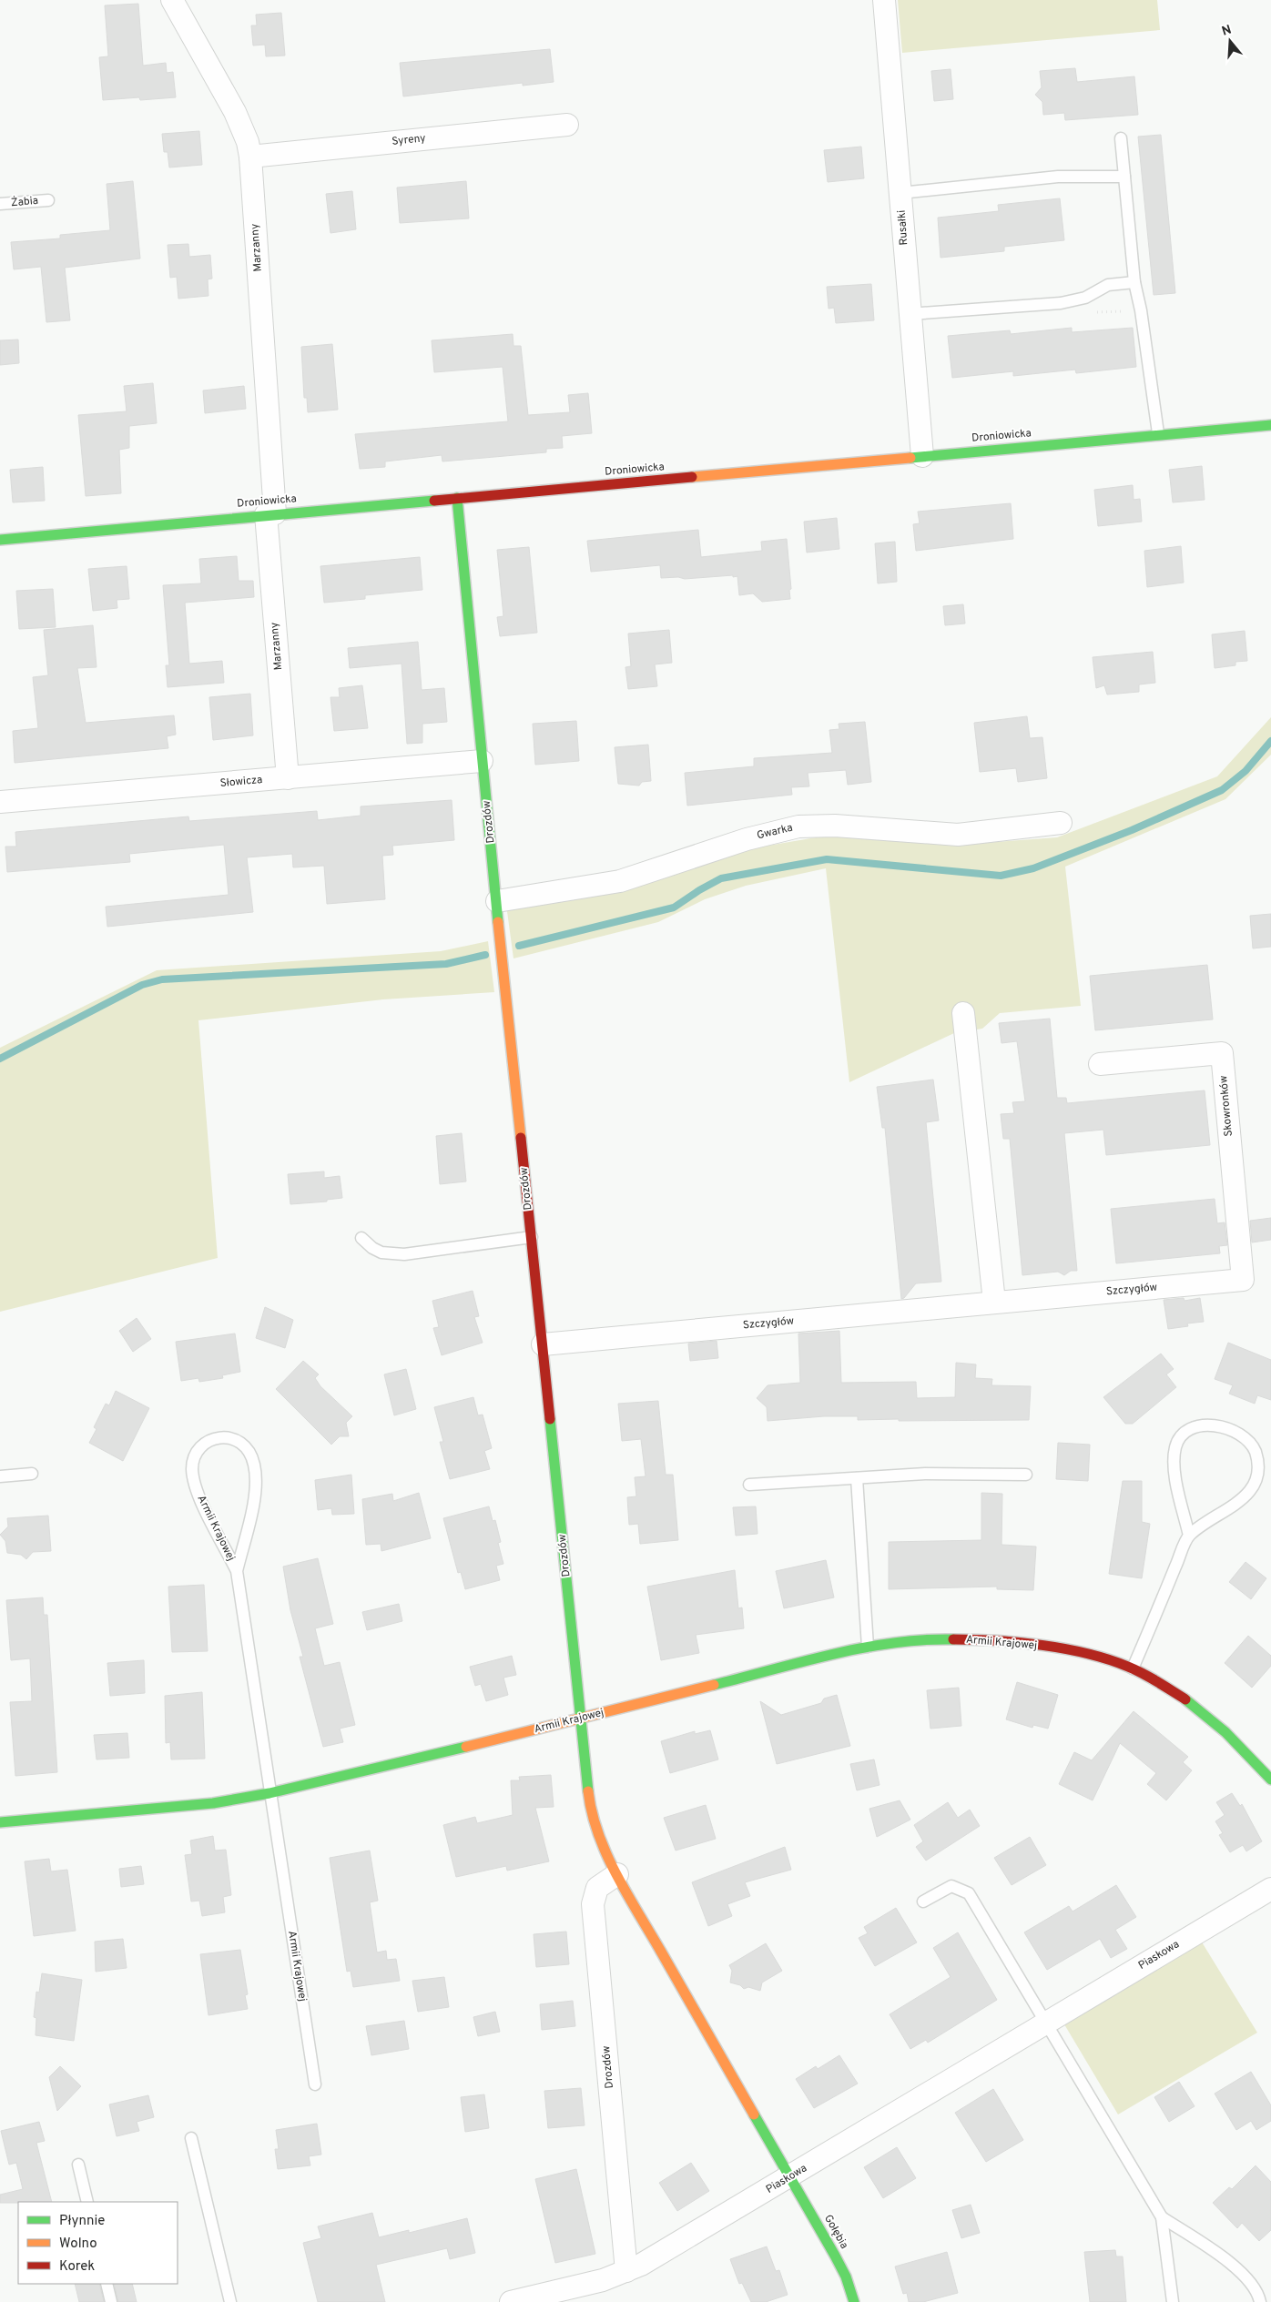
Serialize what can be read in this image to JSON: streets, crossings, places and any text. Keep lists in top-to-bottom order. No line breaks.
{"streets":{"street":["Syreny","Rusałki","Marzanny","Droniowicka","Słowicza","Drozdów","Gwarka","Skowronków","Szczygłów","Armii Krajowej","Piaskowa","Gołębia"],"lane":["Żabia"]},"crossings":[["Syreny","Marzanny"],["Rusałki","Droniowicka"],["Marzanny","Droniowicka"],["Marzanny","Słowicza"],["Droniowicka","Drozdów"],["Słowicza","Drozdów"],["Drozdów","Gwarka"],["Drozdów","Szczygłów"],["Drozdów","Armii Krajowej"],["Drozdów","Piaskowa"],["Drozdów","Gołębia"],["Skowronków","Szczygłów"],["Piaskowa","Gołębia"]],"legend":["Płynnie","Wolno","Korek"],"north":"top"}
